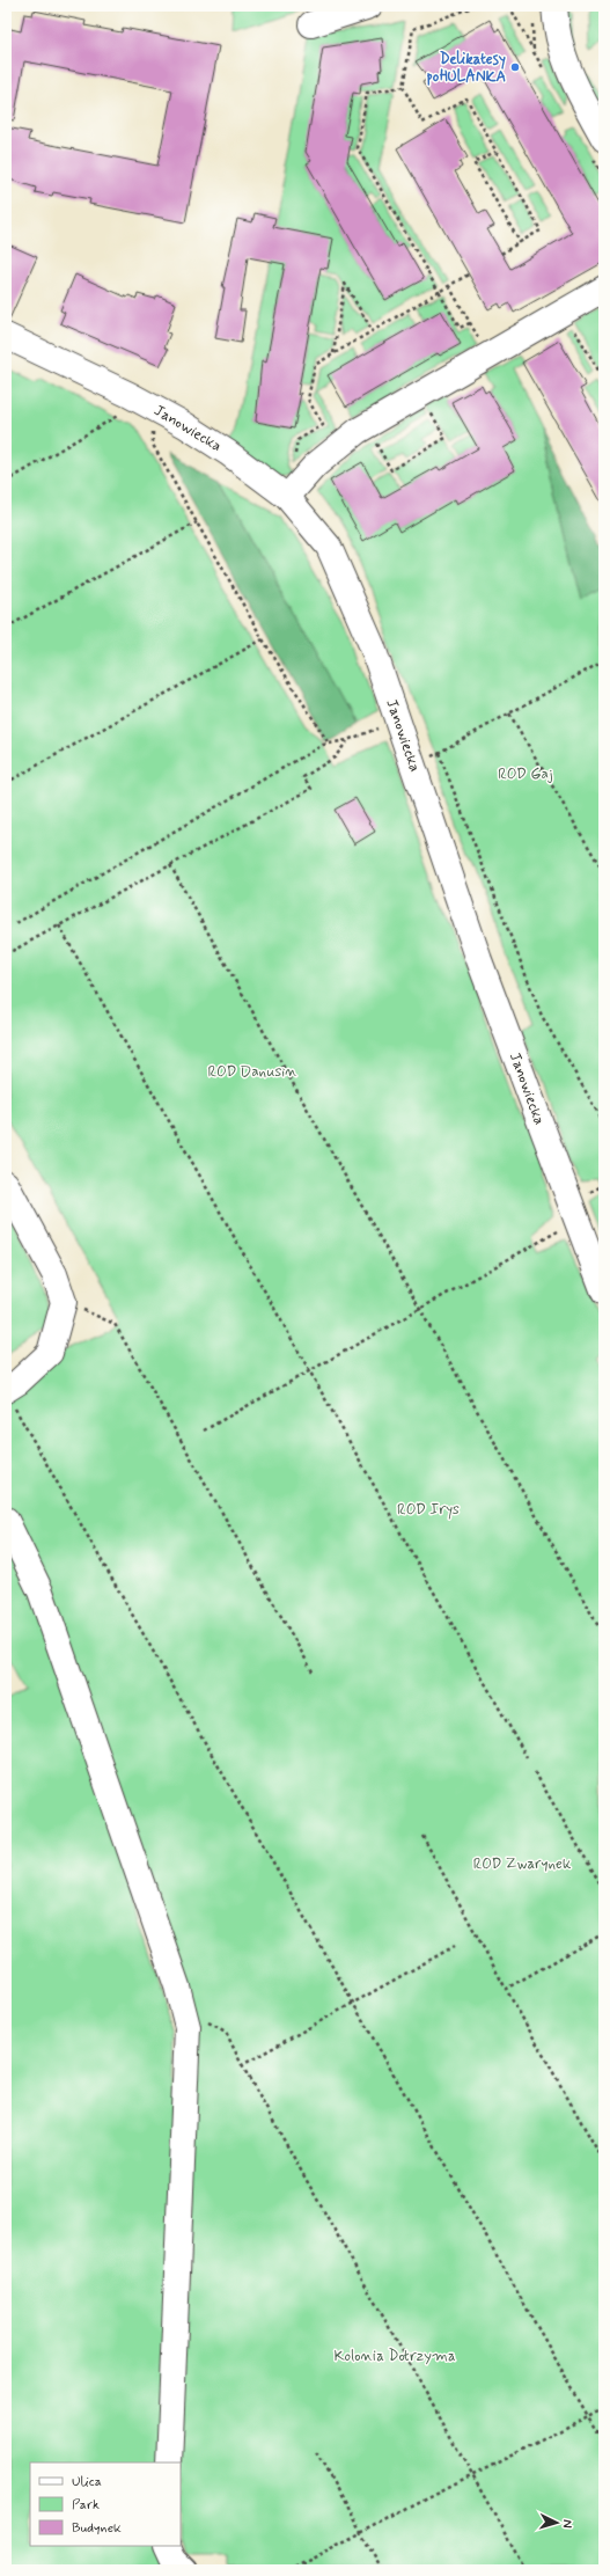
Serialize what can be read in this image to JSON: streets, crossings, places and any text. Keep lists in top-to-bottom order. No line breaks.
{"streets":{"street":["Janowiecka"]},"parks":["ROD Gaj","ROD Danusin","ROD Irys","ROD Zwarynek","Kolonia Dotrzyma"],"places":["Delikatesy poHULANKA"],"legend":["Ulica","Park","Budynek"],"north":"right"}
